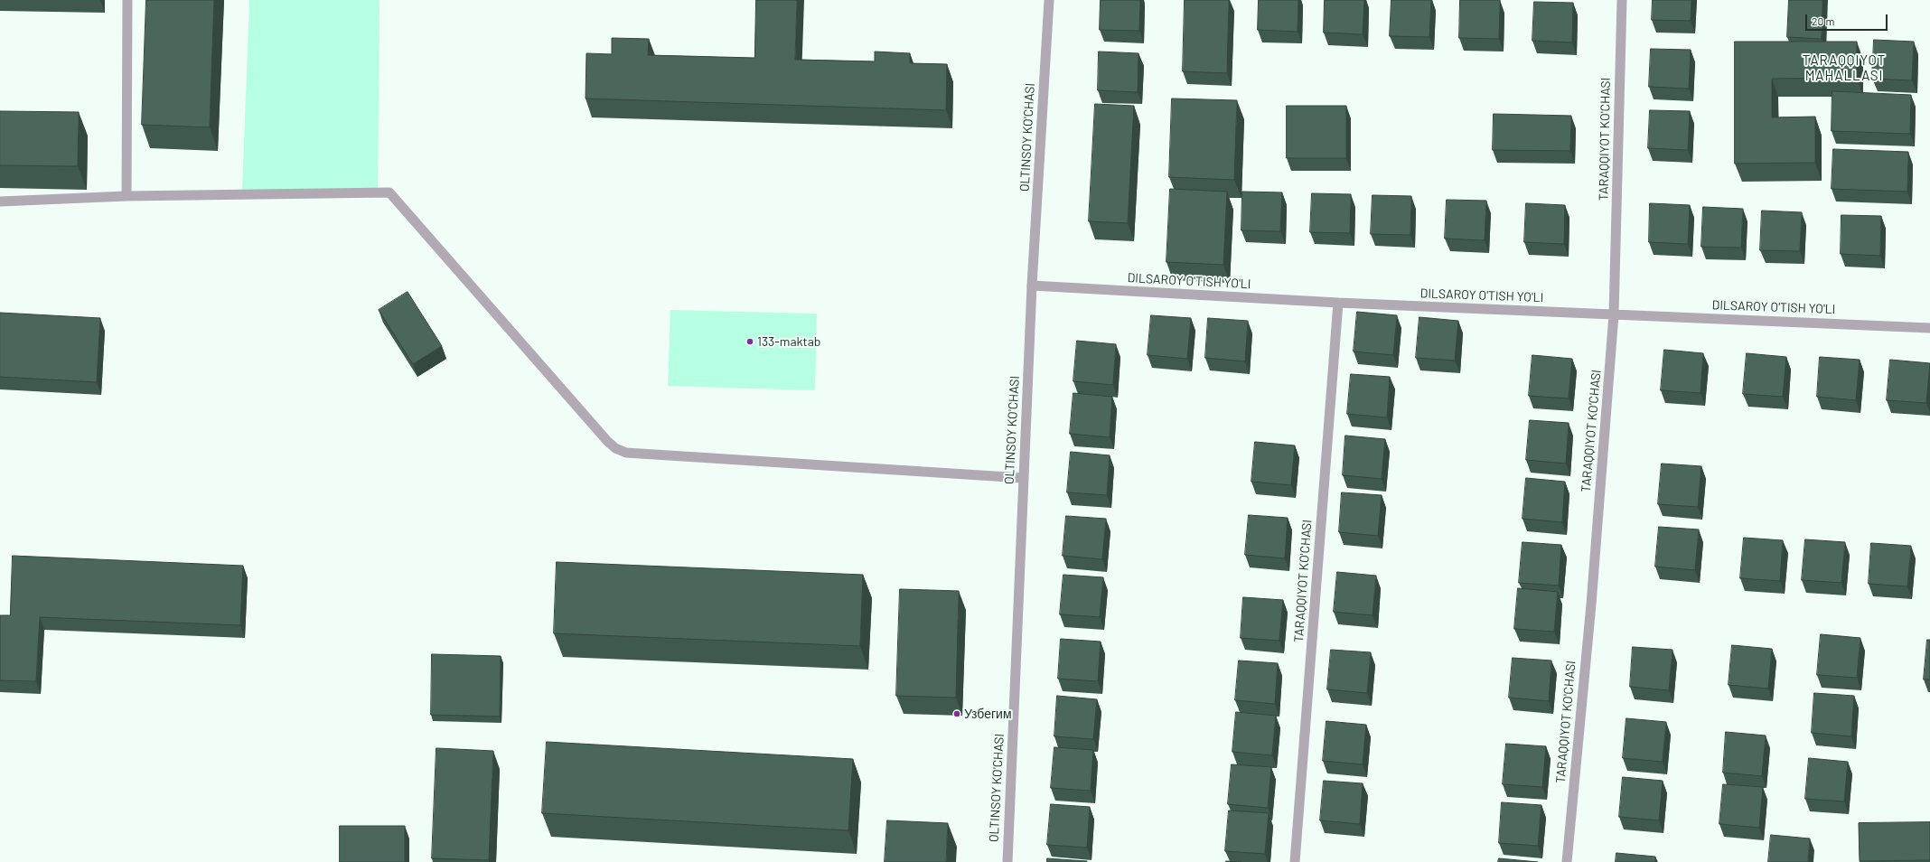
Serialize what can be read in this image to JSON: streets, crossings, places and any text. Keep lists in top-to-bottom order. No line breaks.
{"streets":{"street":["OLTINSOY KO'CHASI","TARAQQIYOT KO'CHASI","DILSAROY O'TISH YO'LI"]},"crossings":[["OLTINSOY KO'CHASI","DILSAROY O'TISH YO'LI"],["TARAQQIYOT KO'CHASI","DILSAROY O'TISH YO'LI"]],"districts":["TARAQQIYOT MAHALLASI"],"places":["133-maktab","Узбегим"],"scale_bar":"20 m"}
